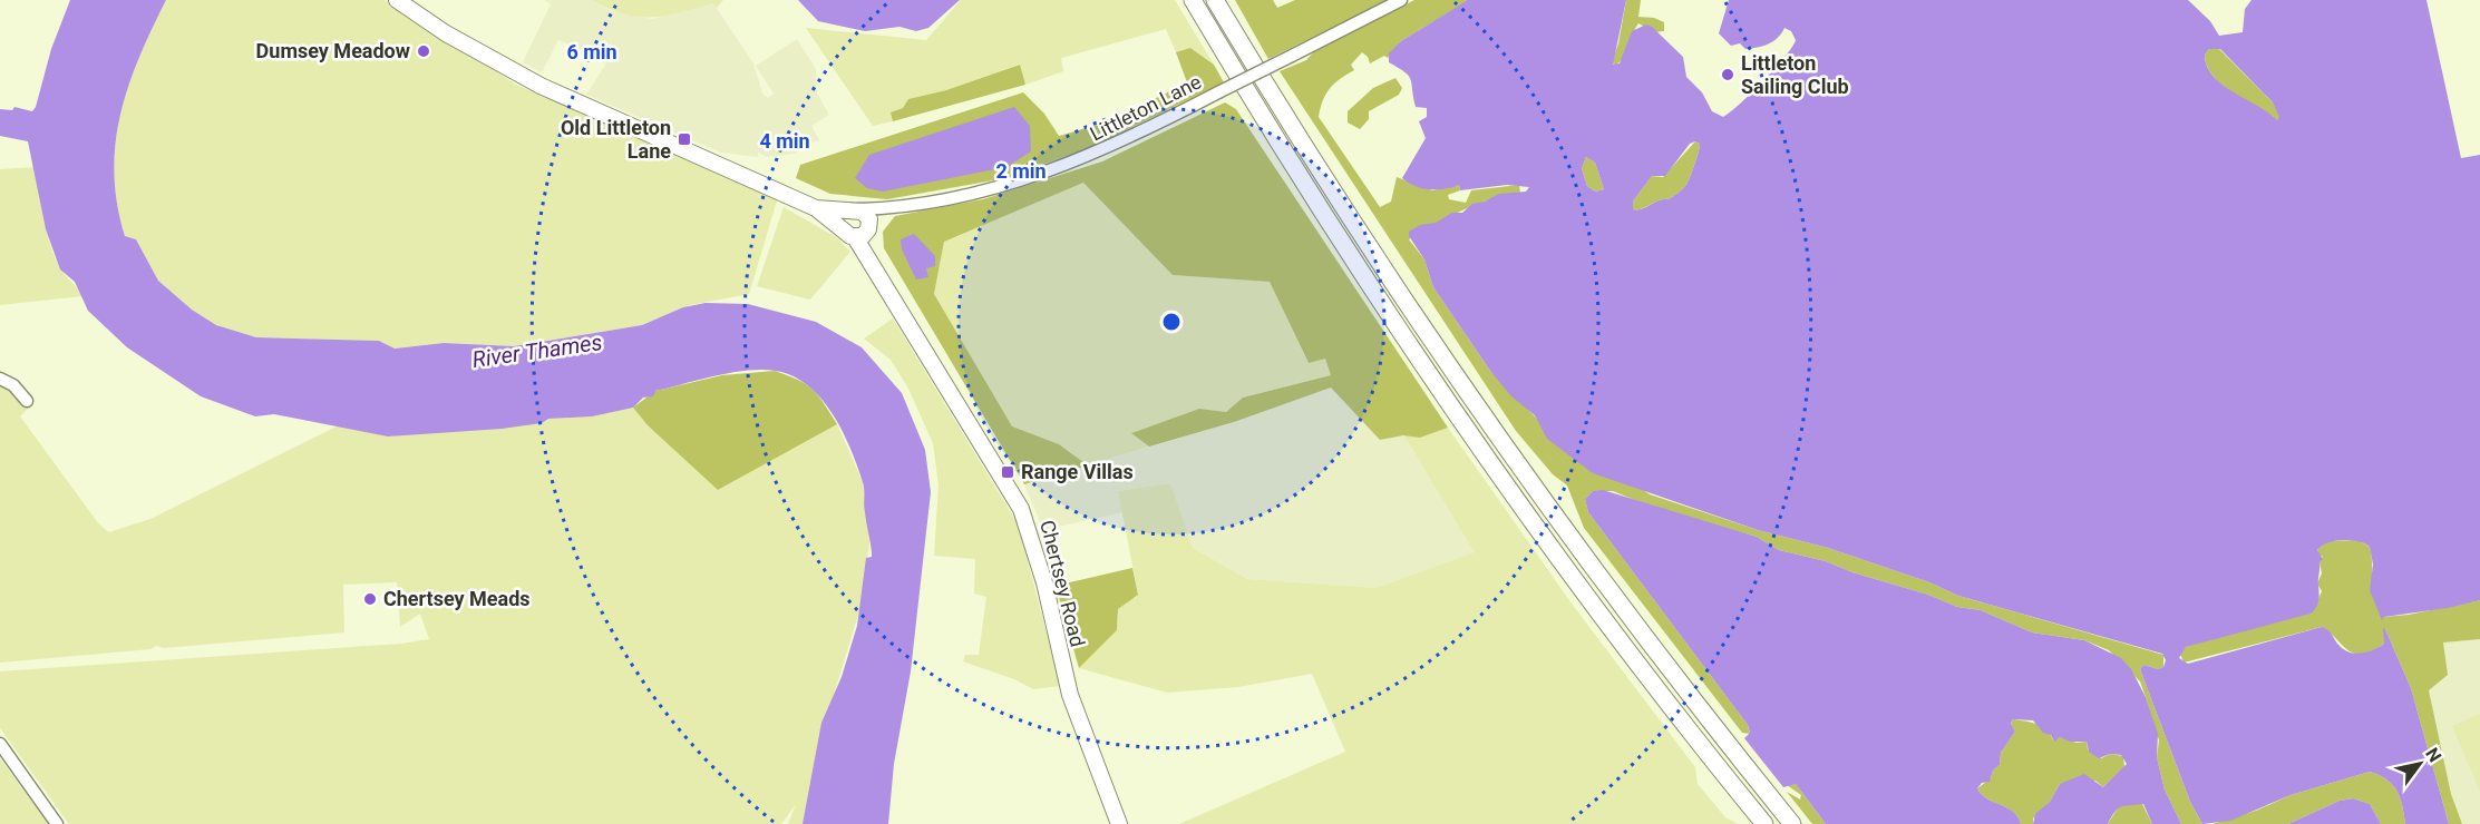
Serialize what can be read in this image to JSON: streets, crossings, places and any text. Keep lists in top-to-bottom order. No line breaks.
{"streets":{"main road":["Chertsey Road"],"street":["Littleton Lane"]},"water":["River Thames"],"places":{"other":["Dumsey Meadow","Littleton Sailing Club","Chertsey Meads"],"transit":["Old Littleton Lane","Range Villas"]},"north":"top right","rings":["6 min","4 min","2 min"]}
